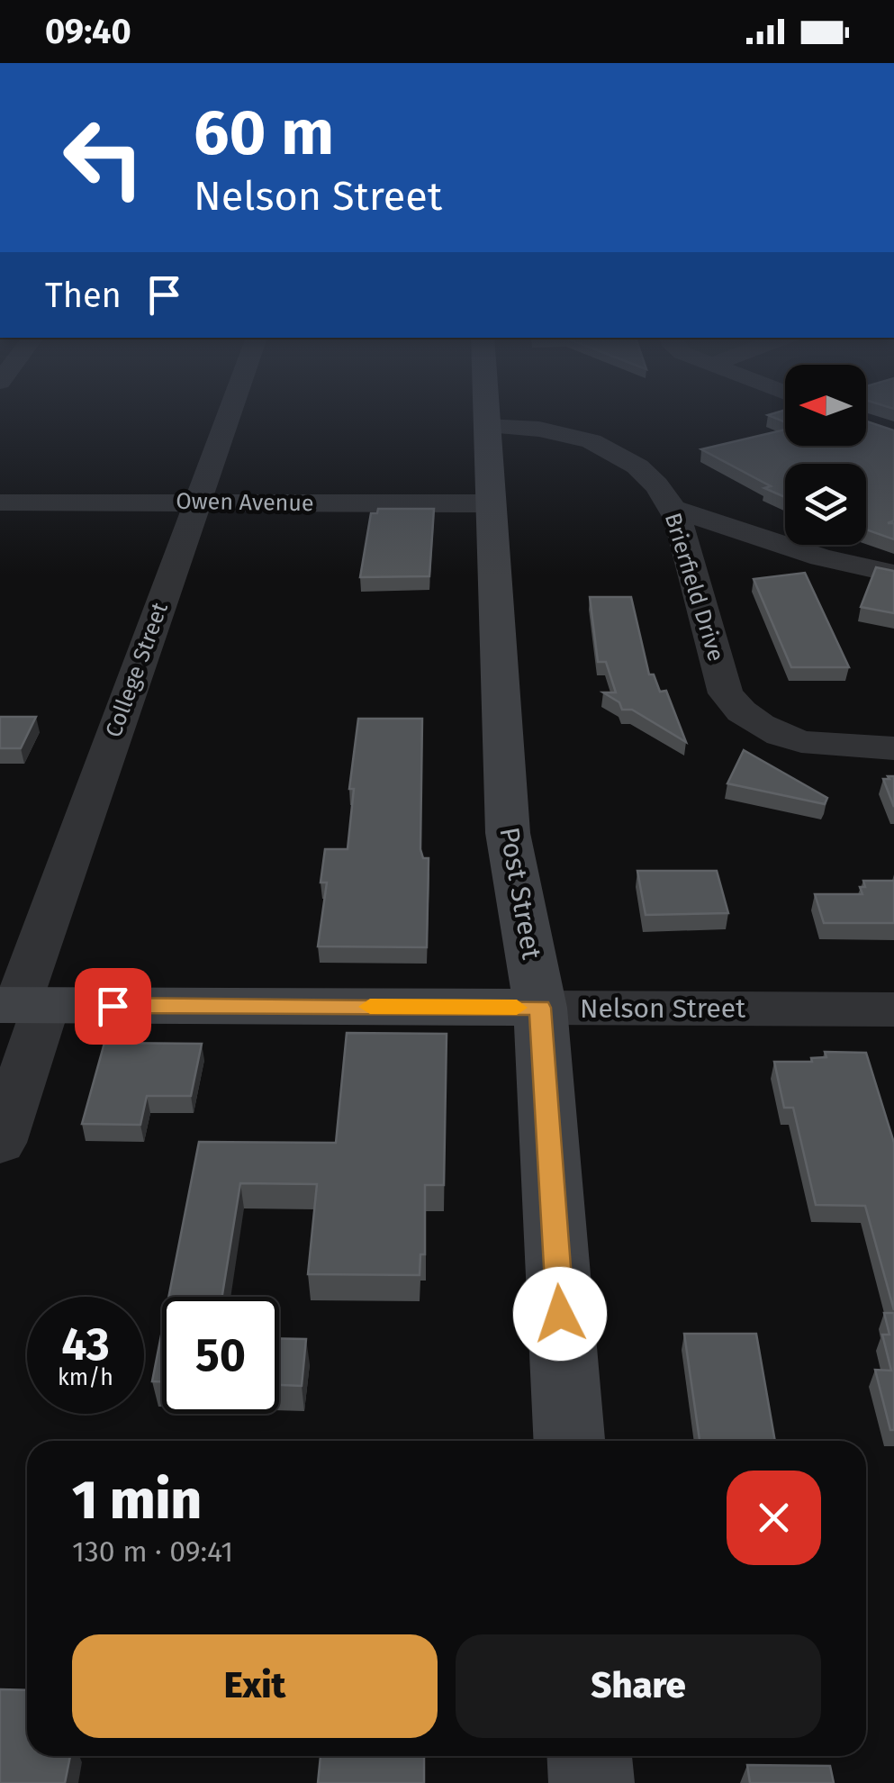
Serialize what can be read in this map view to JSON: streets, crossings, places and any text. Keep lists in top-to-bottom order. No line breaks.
{"streets":{"main road":["Post Street","Nelson Street"],"street":["Owen Avenue","Brierfield Drive","College Street"]},"crossings":[["Owen Avenue","College Street"],["Owen Avenue","Post Street"],["Brierfield Drive","Post Street"],["College Street","Nelson Street"],["Post Street","Nelson Street"]],"north":"left","page":{"status":"09:40","turn":["60 m","Nelson Street"],"then":"Then","speed":"43 km/h","limit":"50","heading":["1 min","130 m · 09:41"],"buttons":["Exit","Share"]}}
